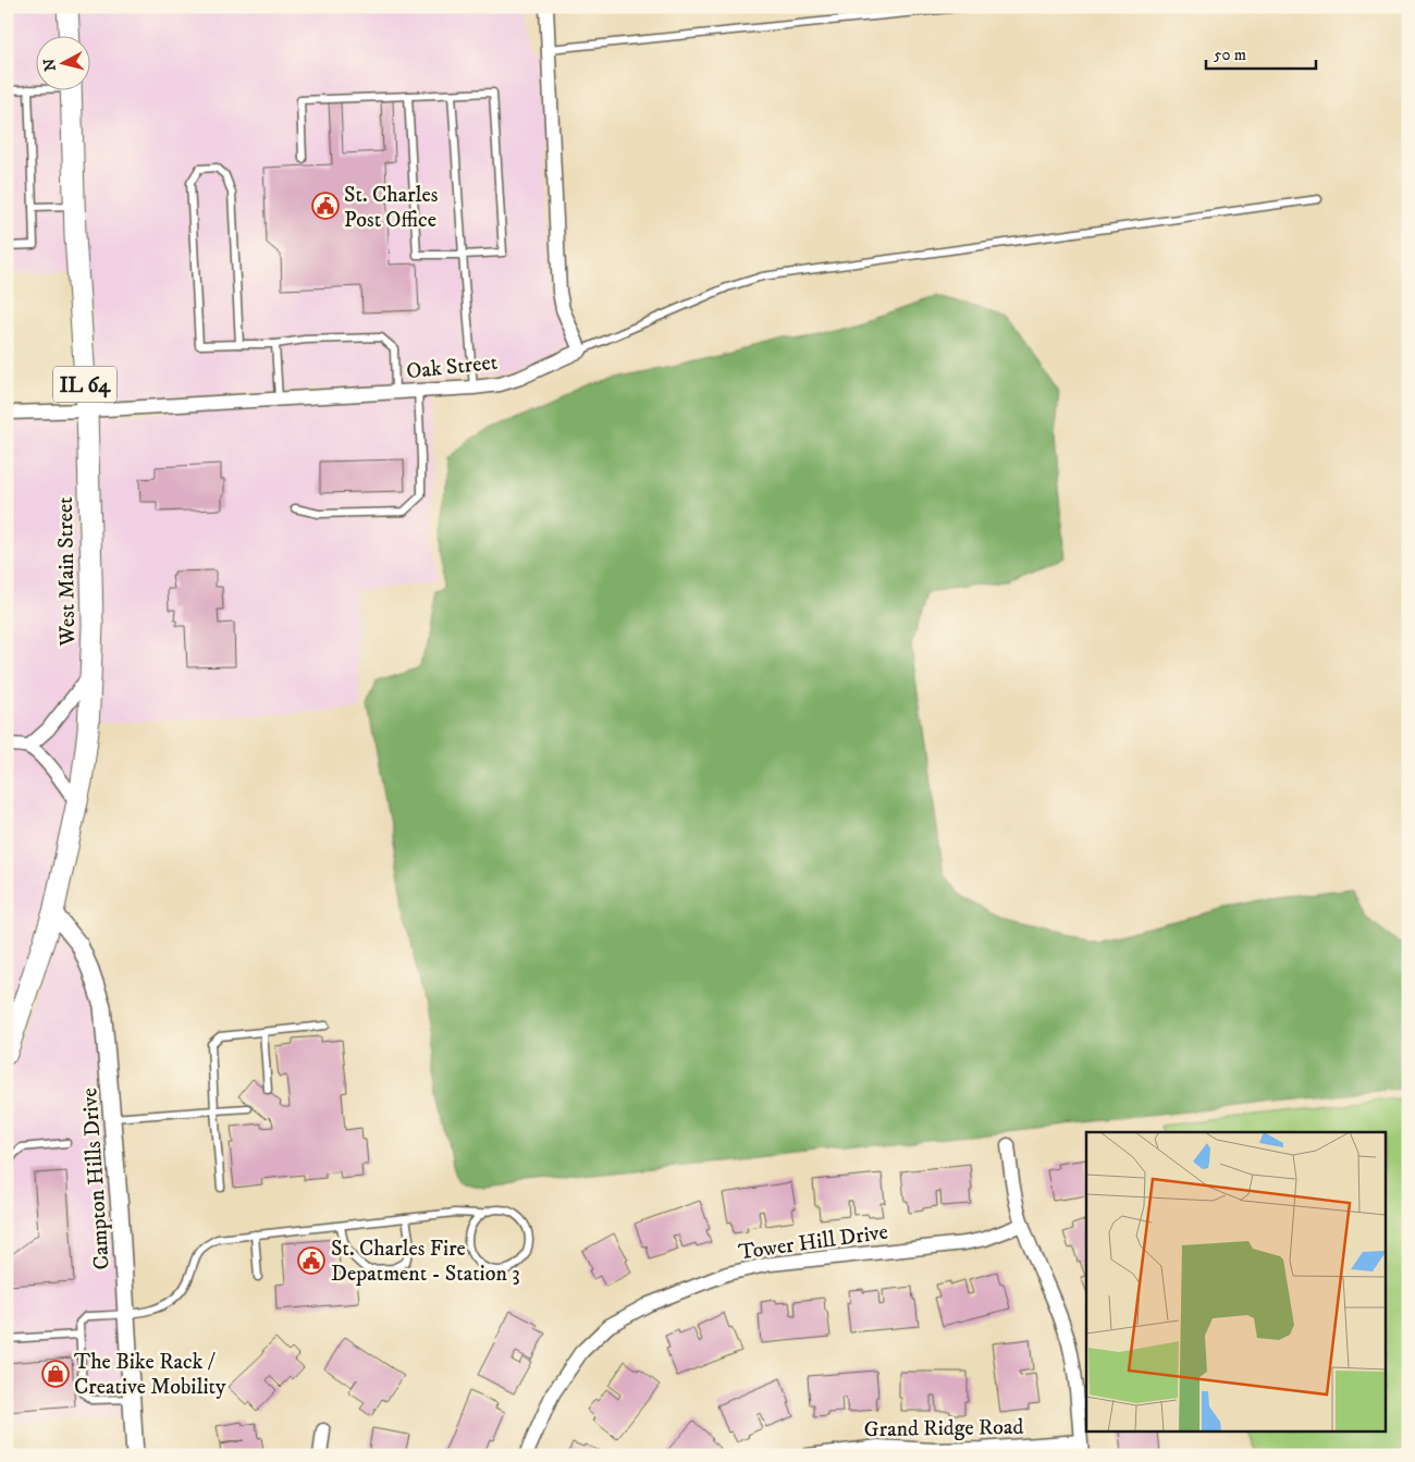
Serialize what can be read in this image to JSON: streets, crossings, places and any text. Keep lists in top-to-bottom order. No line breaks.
{"streets":{"main road":["IL 64","West Main Street"],"street":["Oak Street","Campton Hills Drive","Tower Hill Drive","Grand Ridge Road"]},"crossings":[["Oak Street","West Main Street"],["West Main Street","Campton Hills Drive"]],"places":{"public building":["St. Charles Post Office","St. Charles Fire Depatment - Station 3"],"shop":["The Bike Rack / Creative Mobility"]},"scale_bar":"50 m","north":"left"}
